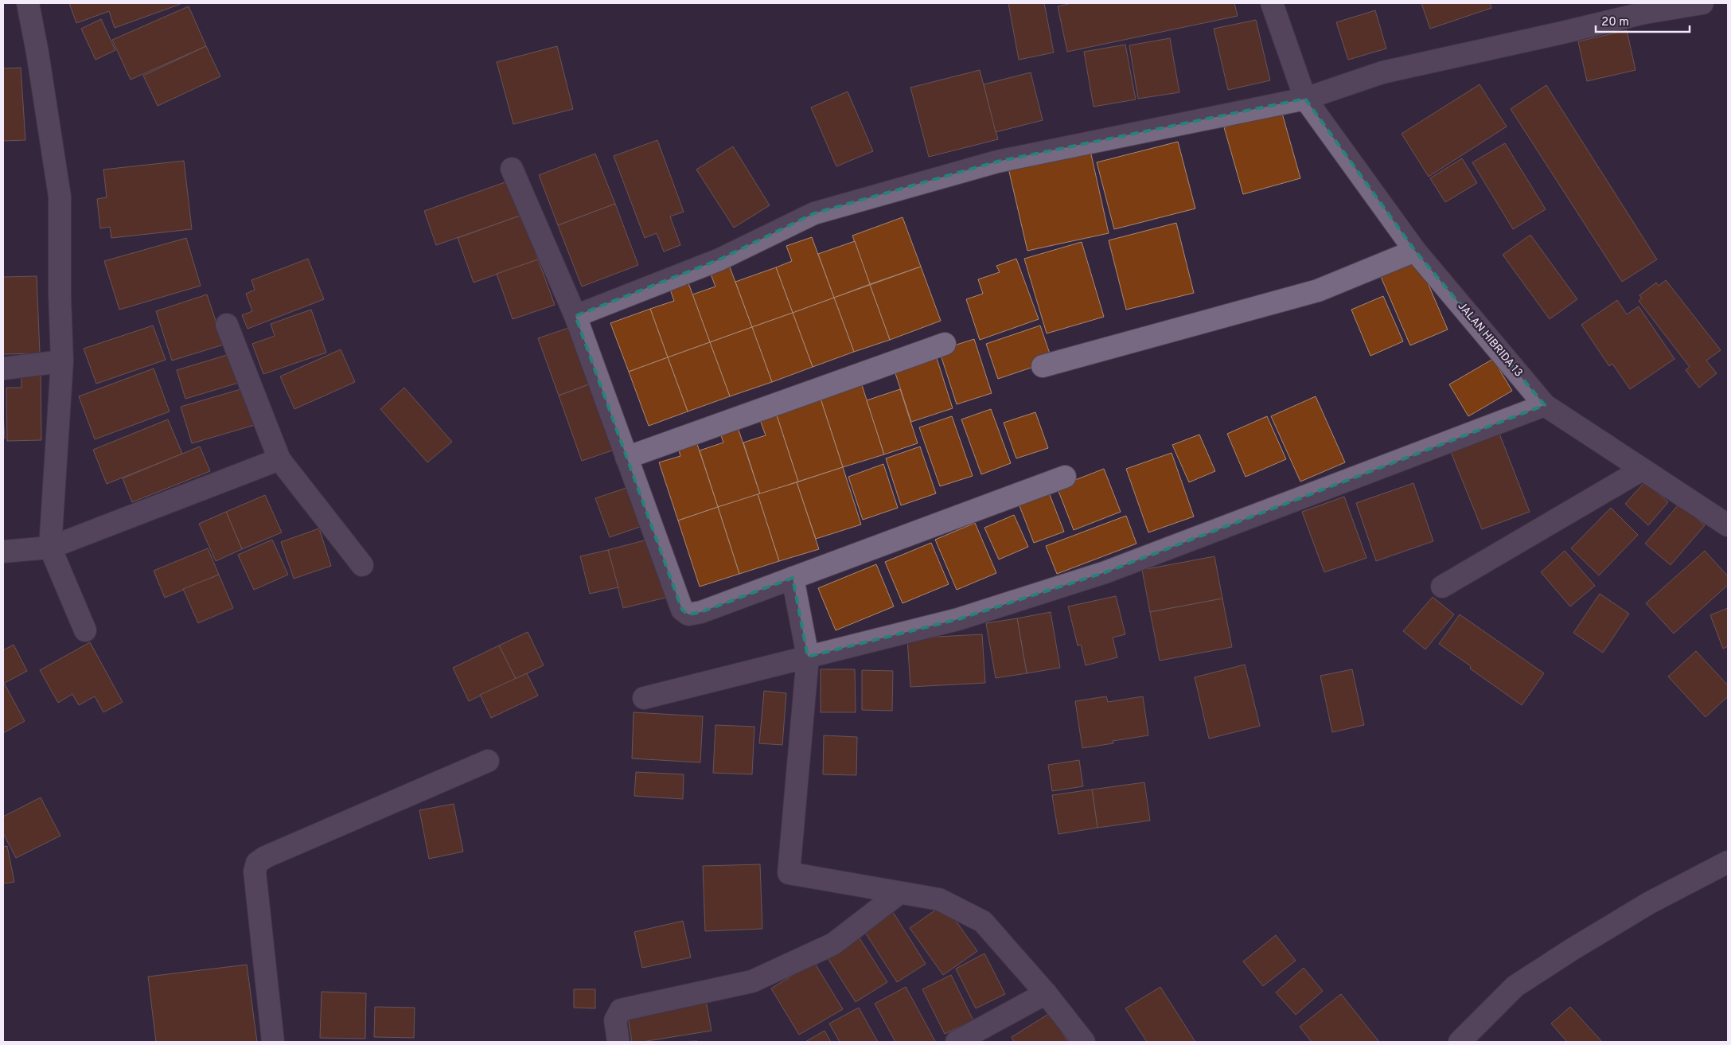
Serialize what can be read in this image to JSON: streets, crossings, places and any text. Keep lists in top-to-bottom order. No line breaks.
{"streets":{"street":["JALAN HIBRIDA 13"]},"scale_bar":"20 m"}
